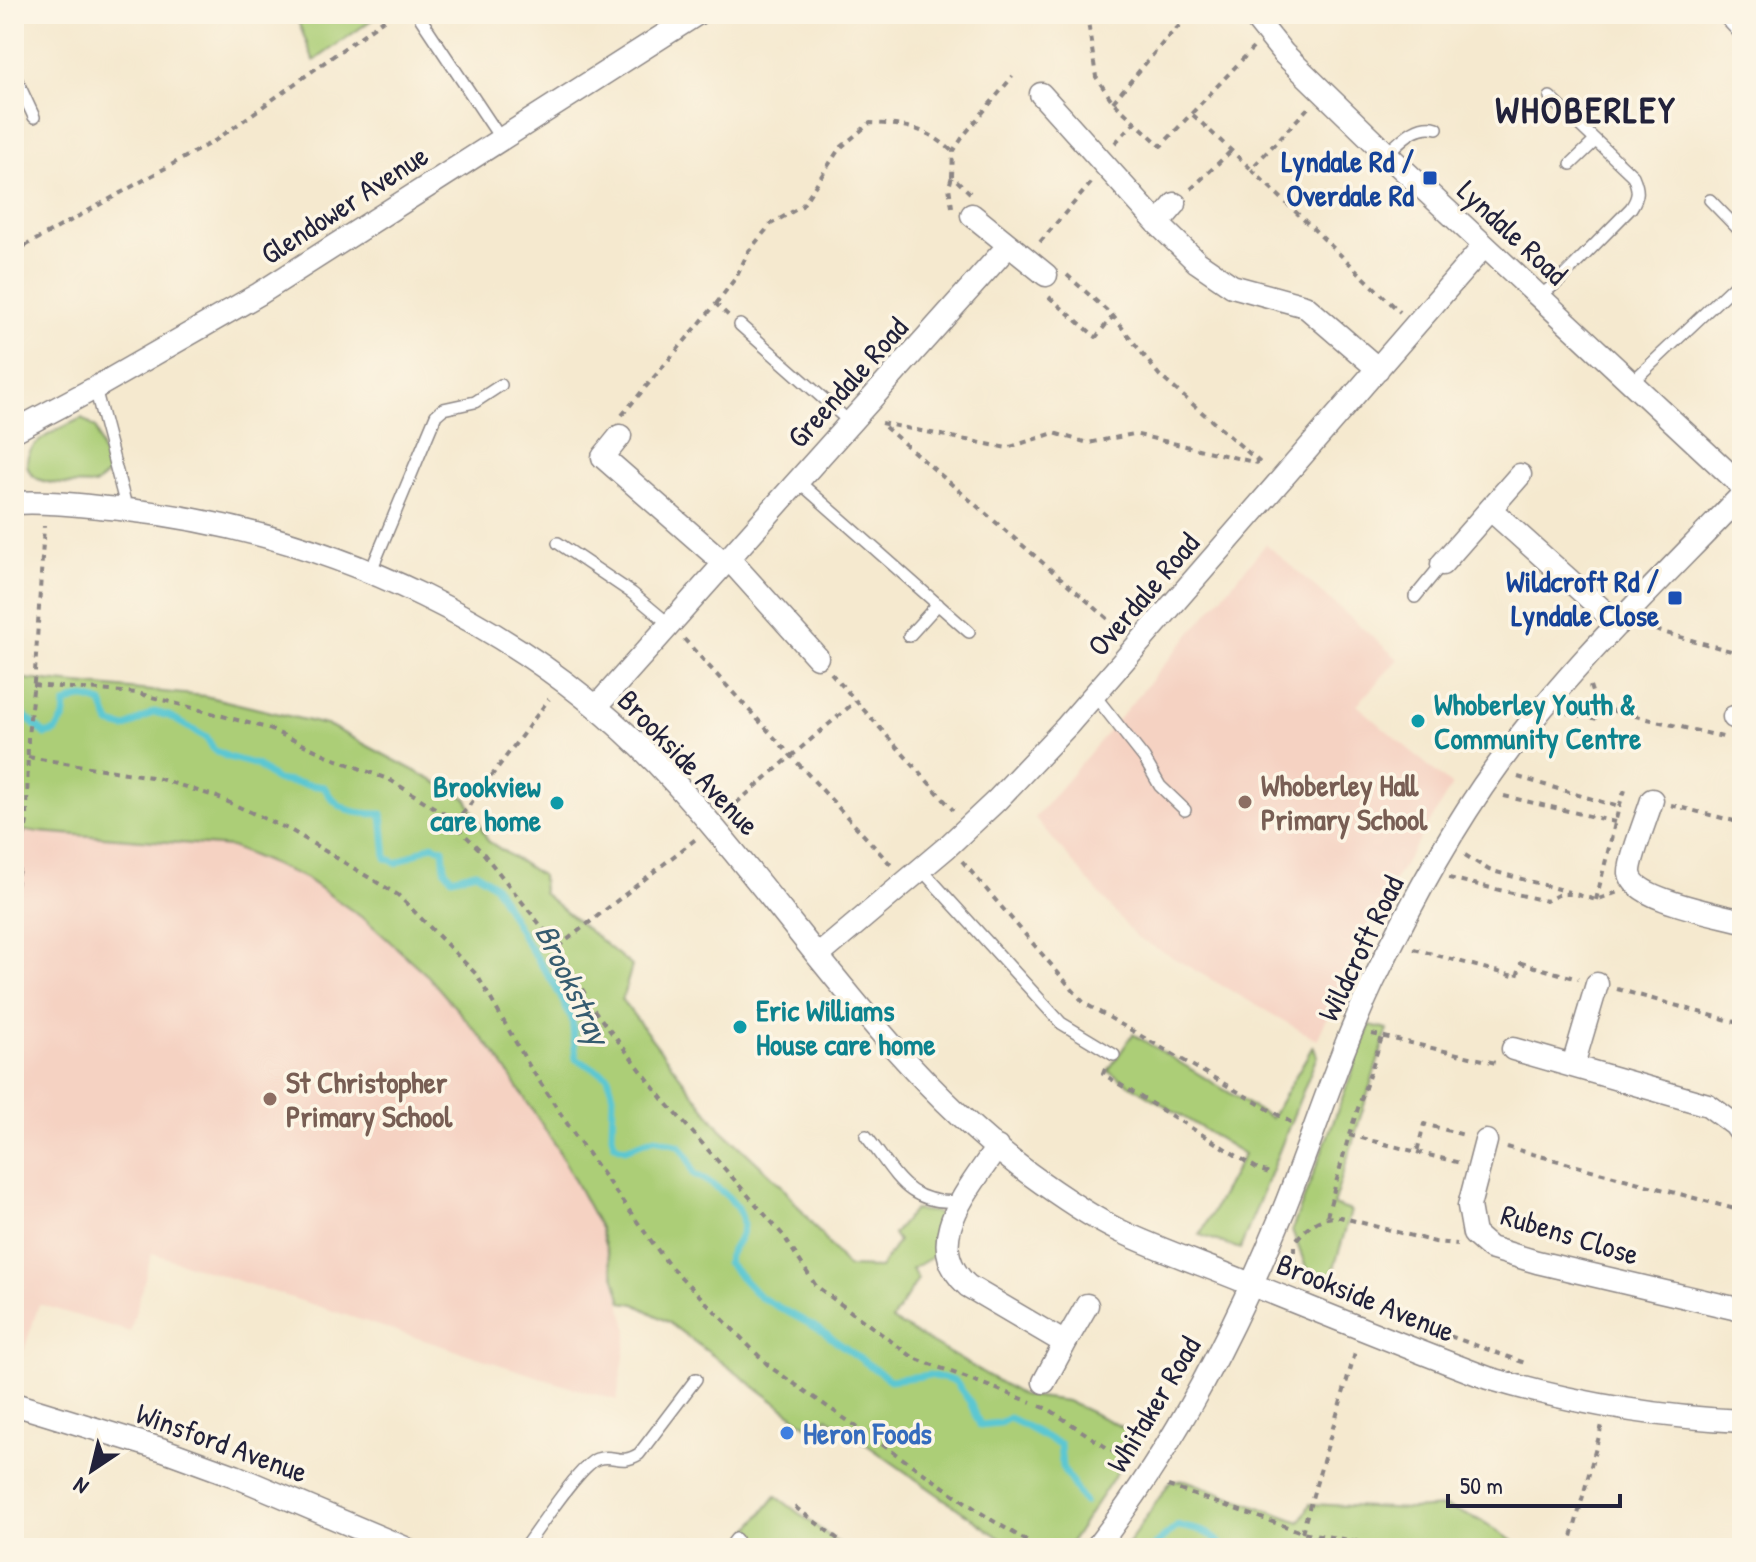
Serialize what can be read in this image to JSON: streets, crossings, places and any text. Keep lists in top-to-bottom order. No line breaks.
{"streets":{"street":["Glendower Avenue","Lyndale Road","Greendale Road","Overdale Road","Brookside Avenue","Wildcroft Road","Rubens Close","Whitaker Road","Winsford Avenue"]},"crossings":[["Lyndale Road","Overdale Road"],["Greendale Road","Brookside Avenue"],["Overdale Road","Brookside Avenue"],["Brookside Avenue","Wildcroft Road"],["Brookside Avenue","Whitaker Road"],["Wildcroft Road","Whitaker Road"]],"districts":["WHOBERLEY"],"water":["Brookstray"],"places":{"transit":["Lyndale Rd / Overdale Rd","Wildcroft Rd / Lyndale Close"],"other":["Whoberley Youth & Community Centre","Whoberley Hall Primary School","Brookview care home","Eric Williams House care home","St Christopher Primary School","Heron Foods"]},"scale_bar":"50 m","north":"bottom left"}
